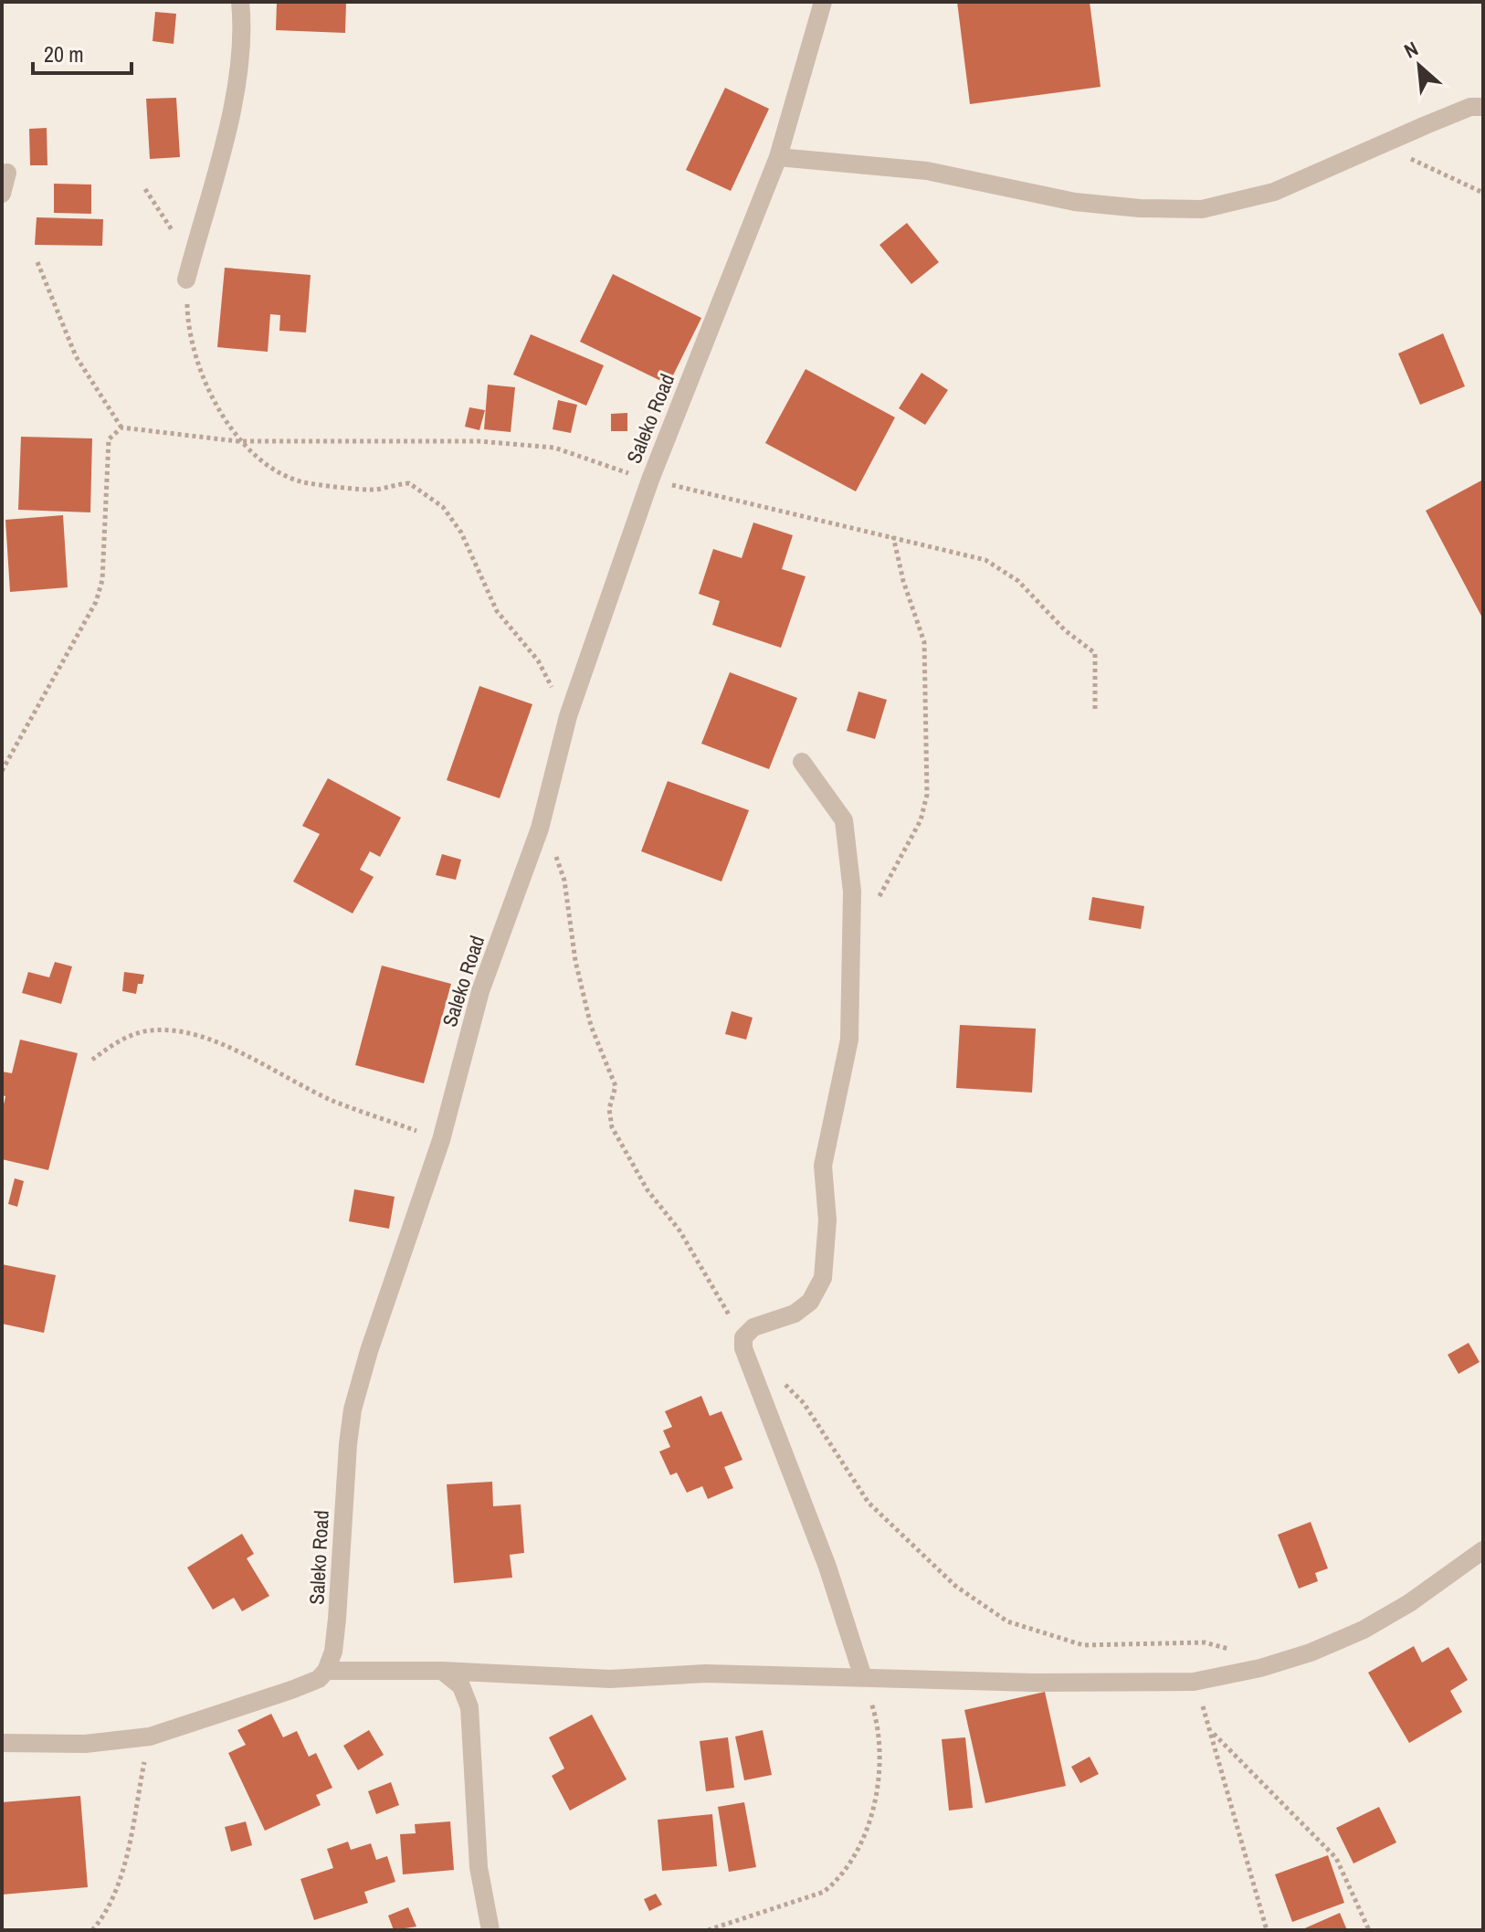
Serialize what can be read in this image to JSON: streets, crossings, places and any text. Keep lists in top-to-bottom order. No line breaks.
{"streets":{"street":["Saleko Road"]},"scale_bar":"20 m","north":"top left"}
